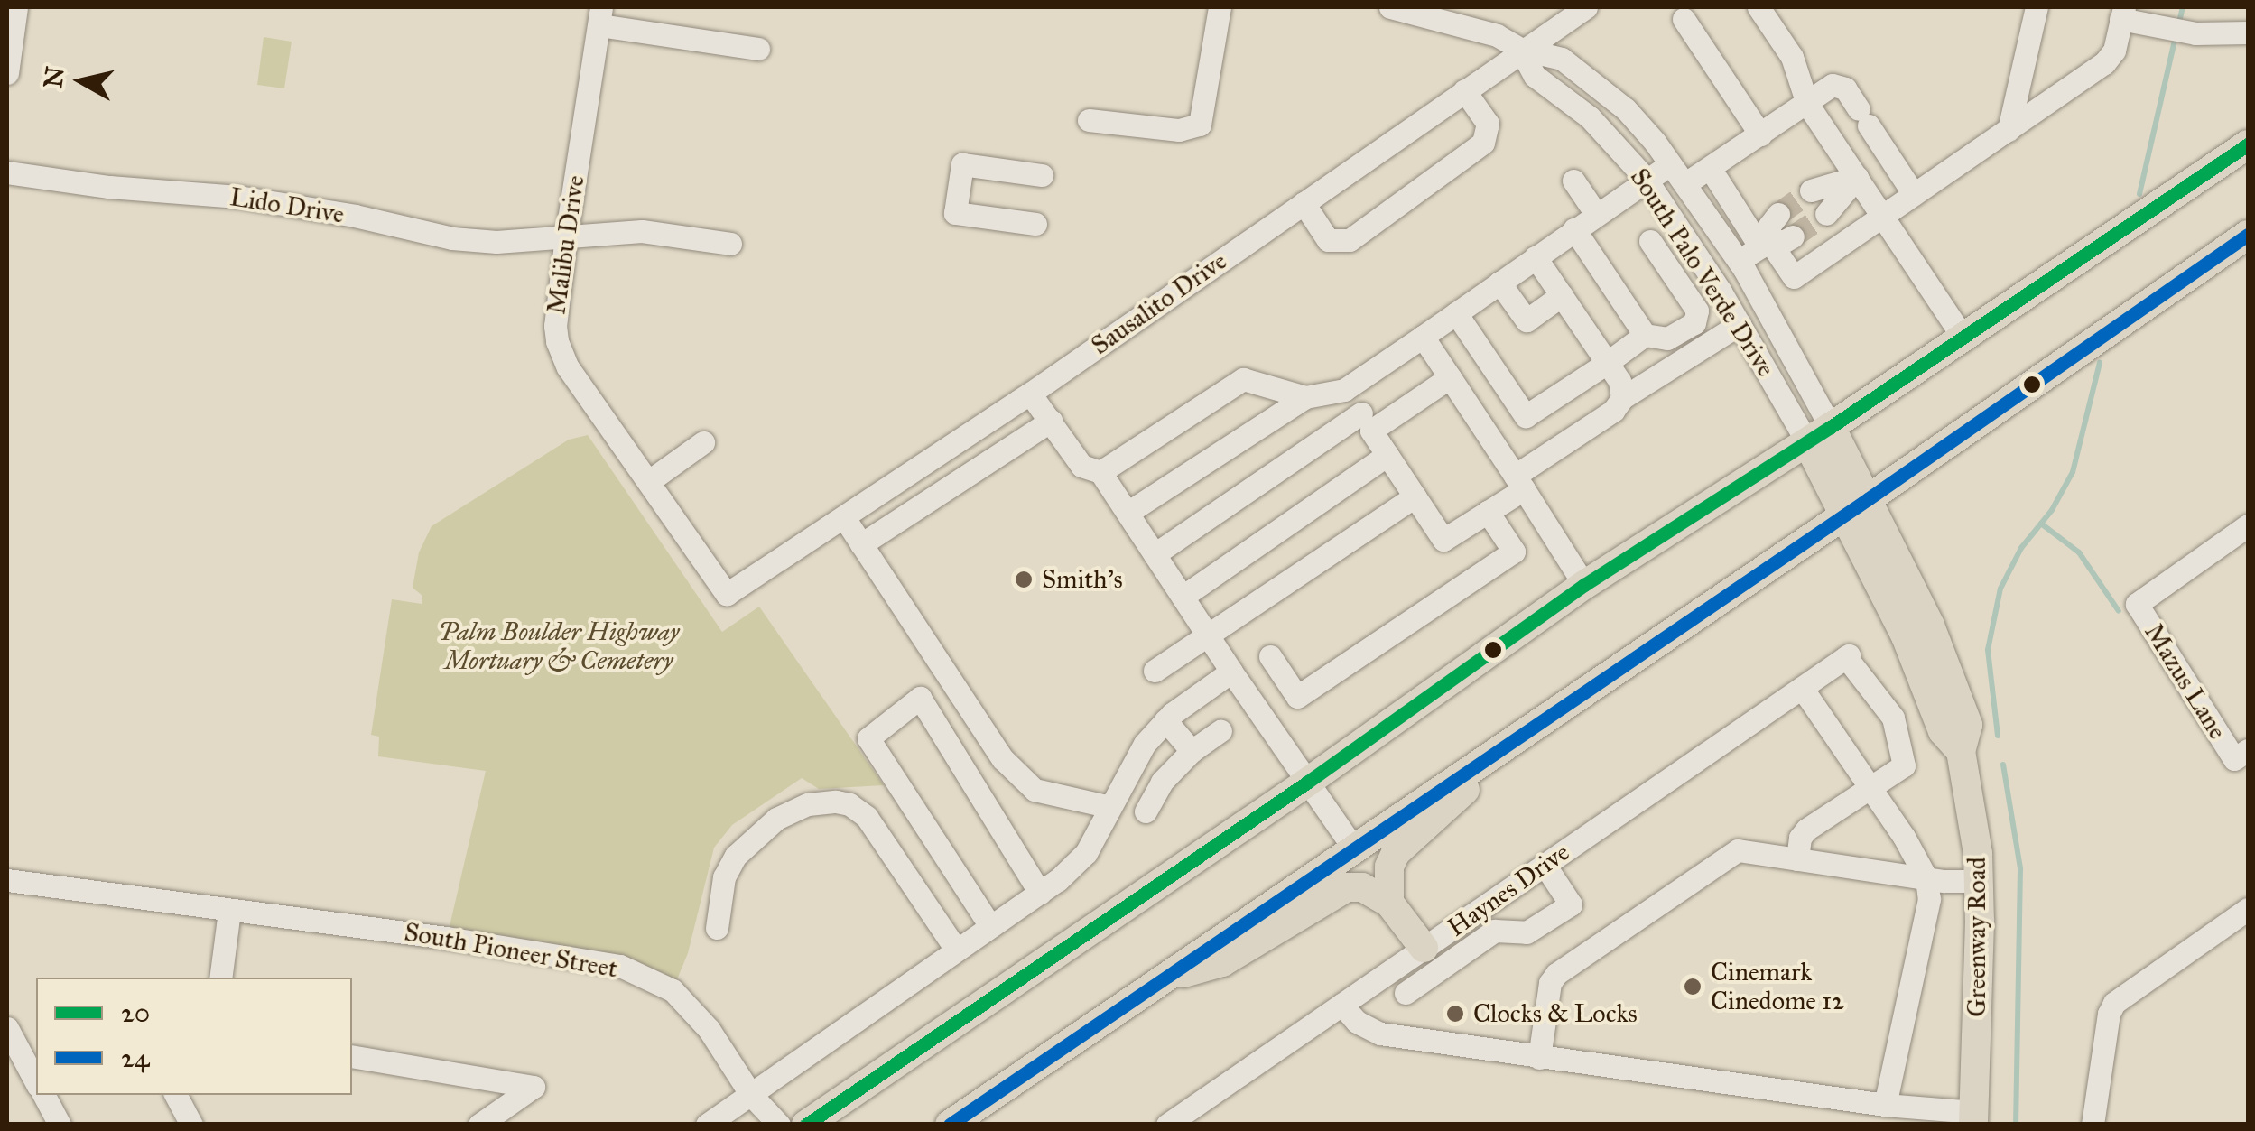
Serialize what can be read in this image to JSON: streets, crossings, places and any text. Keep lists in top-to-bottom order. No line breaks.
{"streets":{"main road":["Greenway Road"],"street":["Lido Drive","Malibu Drive","South Palo Verde Drive","Sausalito Drive","Mazus Lane","Haynes Drive","South Pioneer Street"]},"crossings":[["Lido Drive","Malibu Drive"],["Malibu Drive","Sausalito Drive"],["South Palo Verde Drive","Sausalito Drive"],["South Palo Verde Drive","Greenway Road"]],"parks":["Palm Boulder Highway Mortuary & Cemetery"],"places":["Smith's","Cinemark Cinedome 12","Clocks & Locks"],"lines":["transit line 20","transit line 24"],"legend":["20","24"],"north":"left"}
